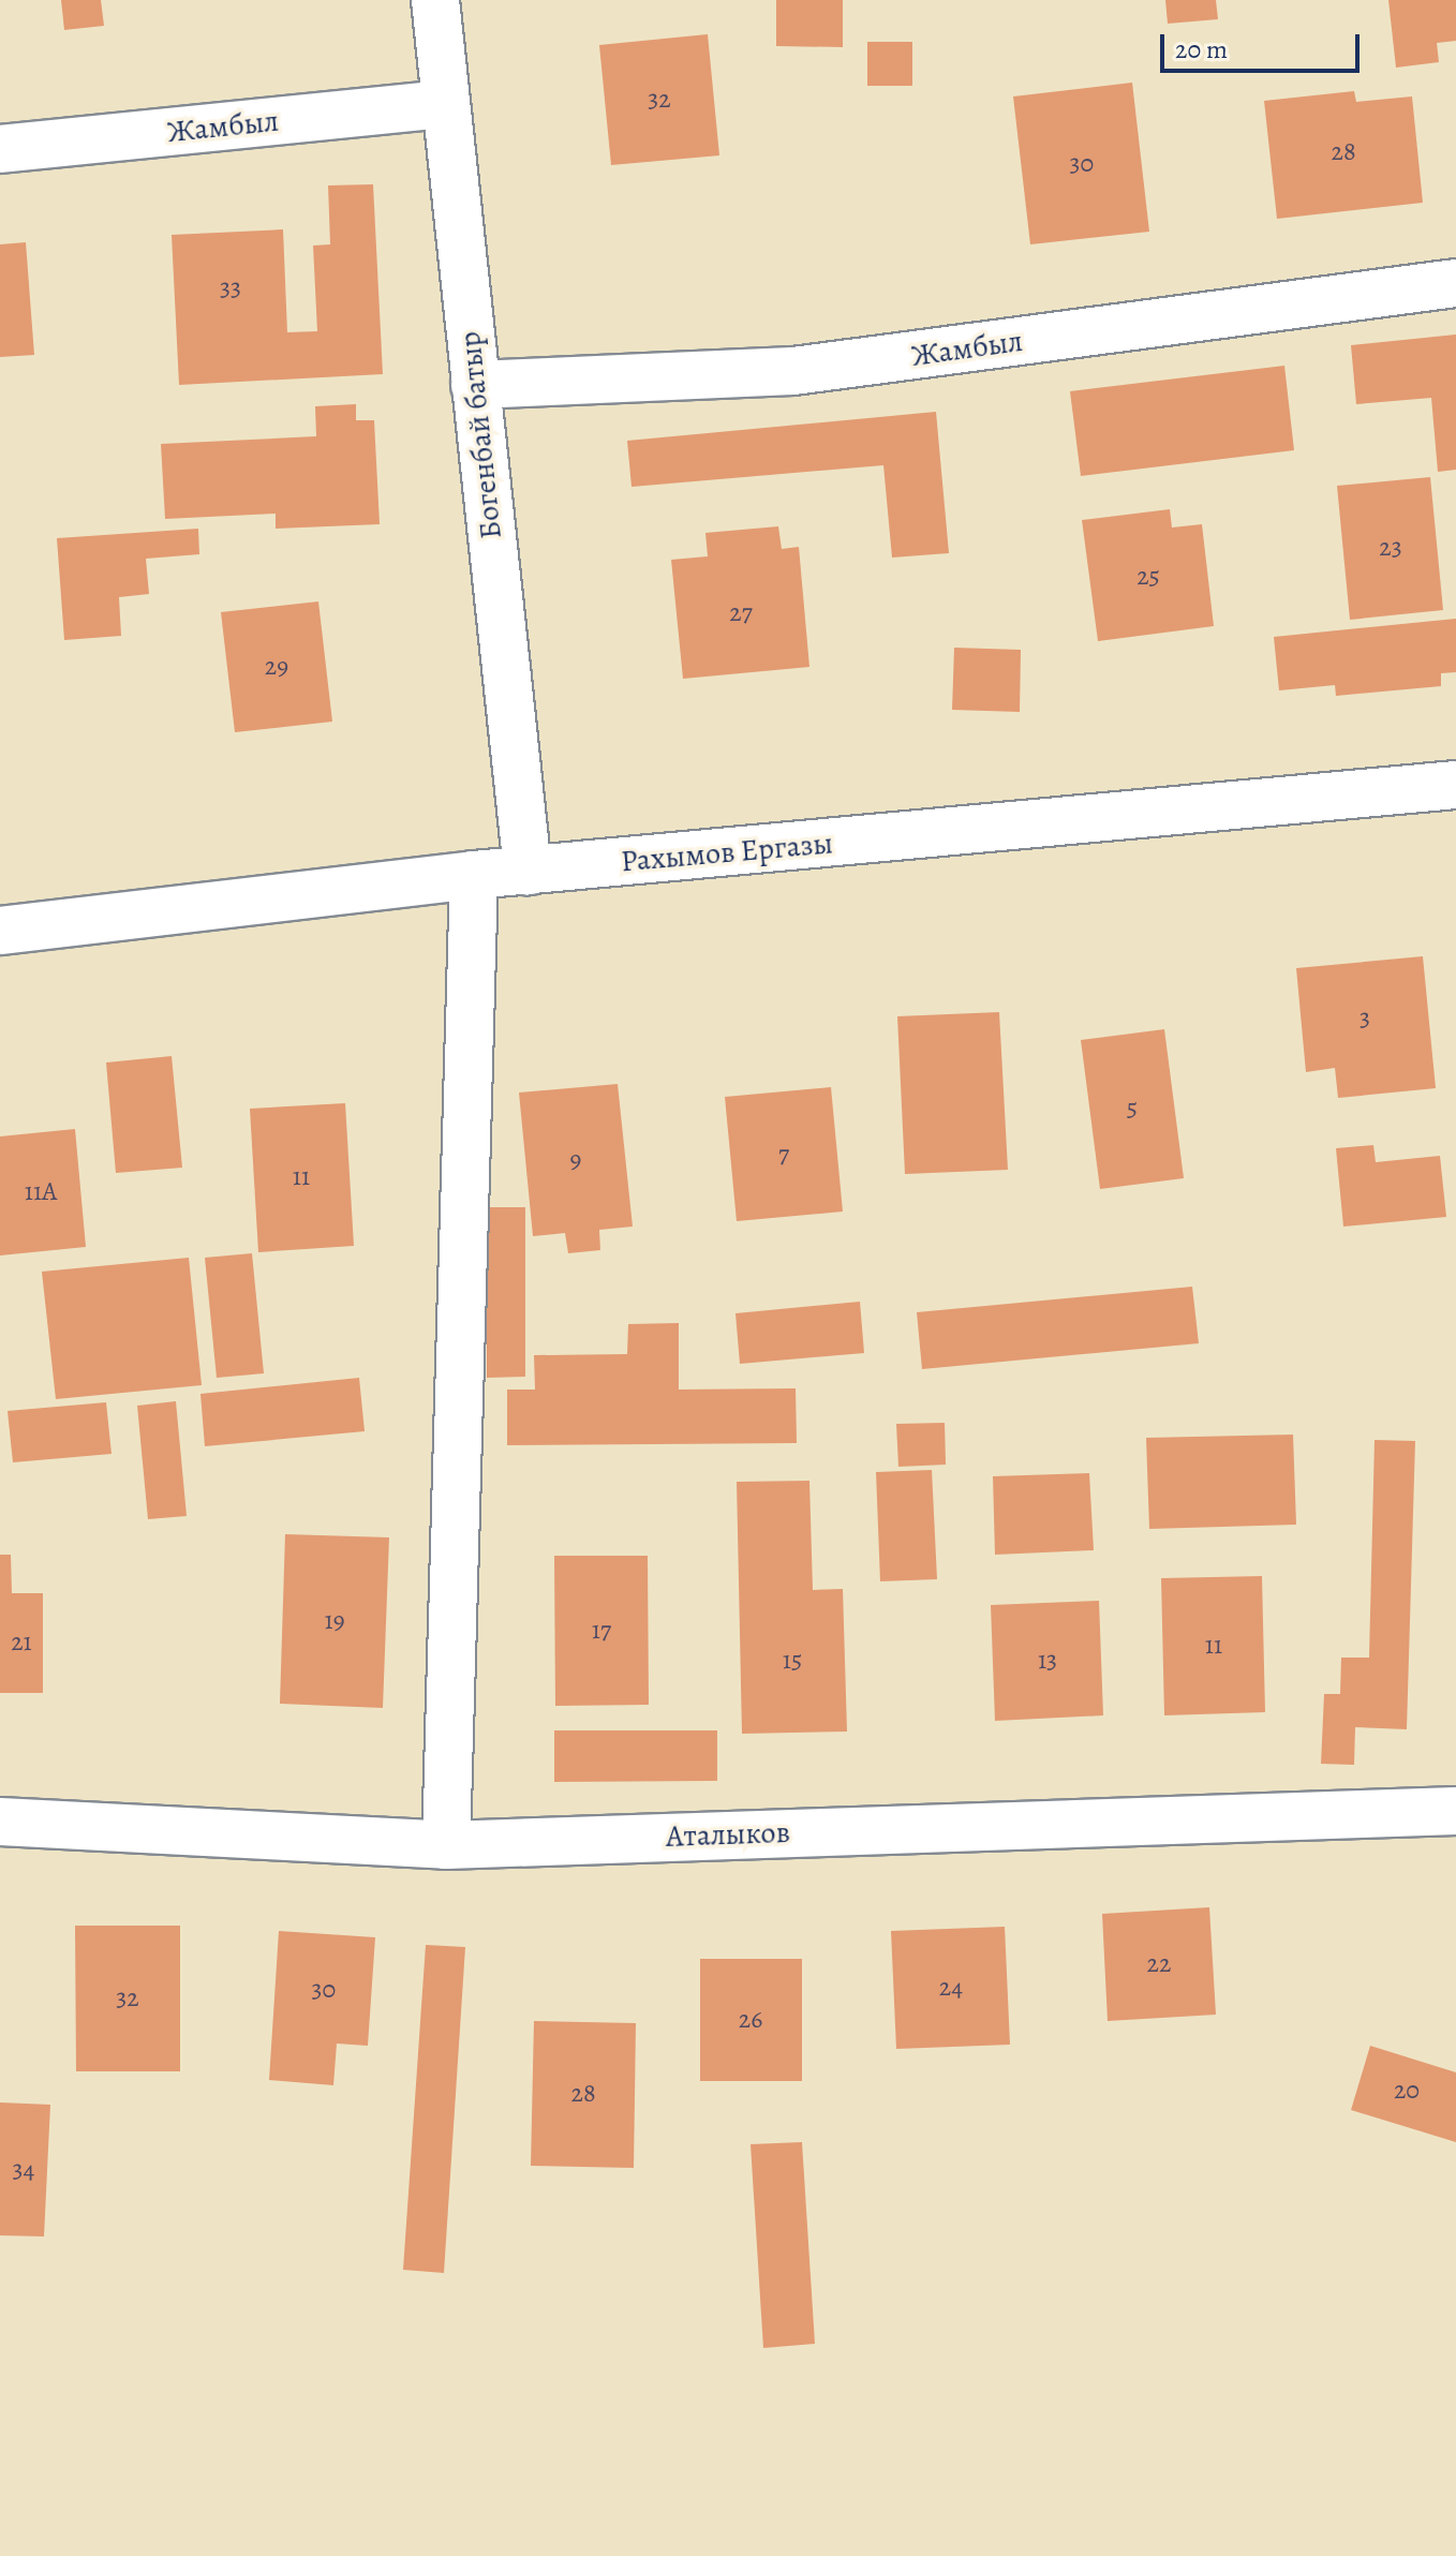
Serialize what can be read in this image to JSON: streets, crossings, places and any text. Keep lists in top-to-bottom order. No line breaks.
{"streets":{"street":["Жамбыл","Богенбай батыр","Рахымов Ергазы","Аталыков"]},"crossings":[["Жамбыл","Богенбай батыр"],["Богенбай батыр","Рахымов Ергазы"]],"house_numbers":["32","28","30","33","23","25","27","29","3","5","7","9","11","11А","19","17","21","11","15","13","22","24","30","32","26","20","28","34"],"scale_bar":"20 m"}
